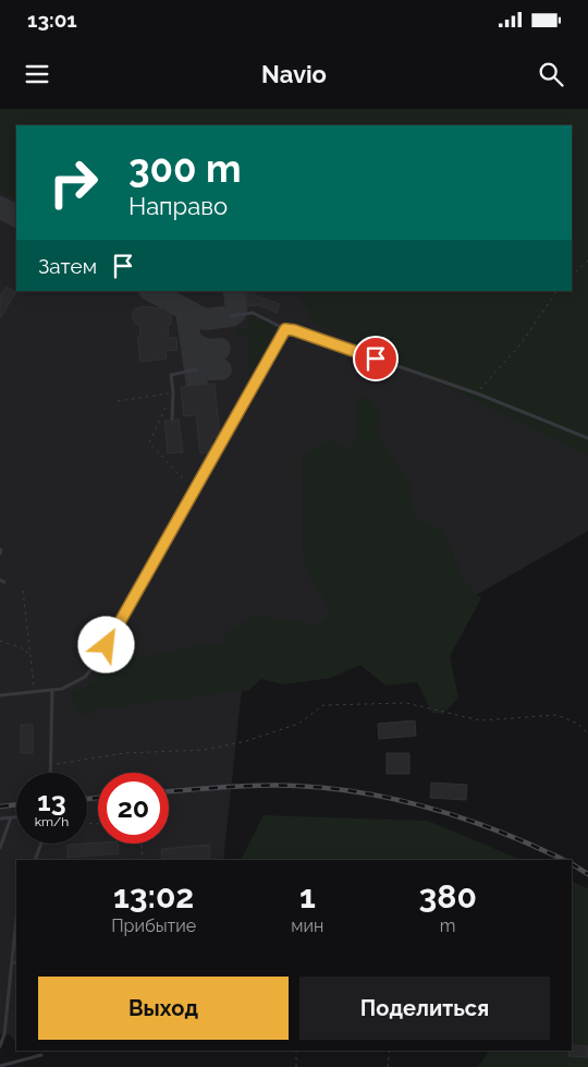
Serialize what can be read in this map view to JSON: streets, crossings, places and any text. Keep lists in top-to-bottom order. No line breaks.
{"page":{"status":"13:01","header":"Navio","turn":["300 m","Направо"],"then":"Затем","speed":"13 km/h","limit":"20","eta":["13:02","Прибытие","1","мин","380","m"],"buttons":["Выход","Поделиться"]}}
